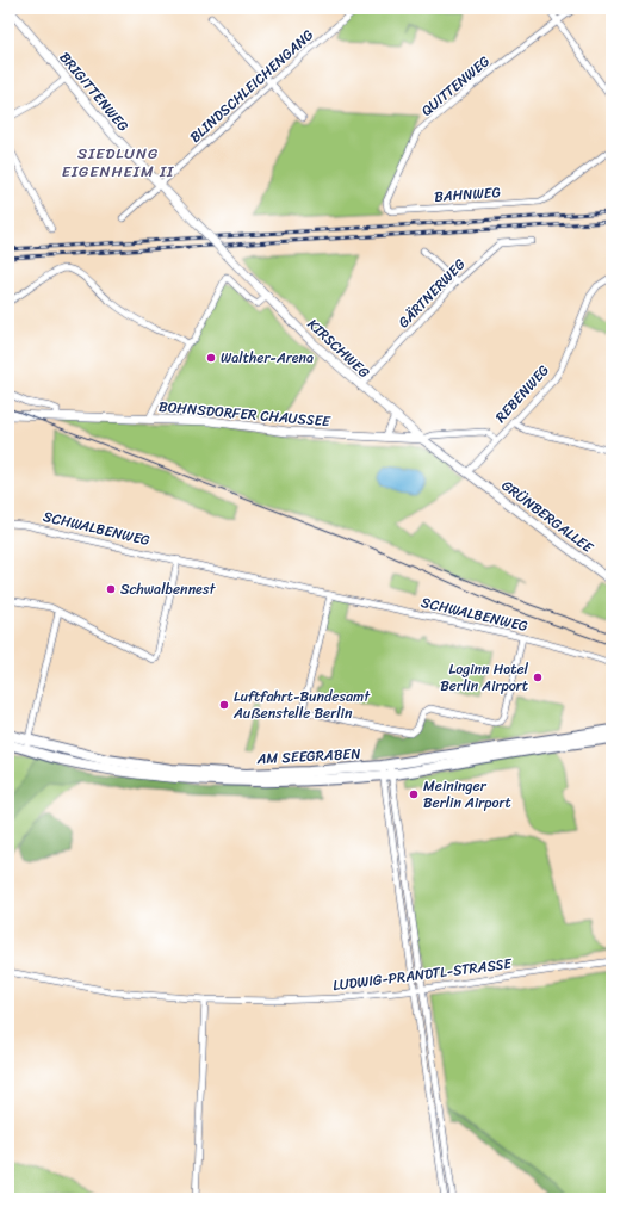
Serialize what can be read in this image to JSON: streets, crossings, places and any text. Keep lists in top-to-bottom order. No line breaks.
{"streets":{"main road":["AM SEEGRABEN"],"street":["BLINDSCHLEICHENGANG","QUITTENWEG","BRIGITTENWEG","BAHNWEG","GÄRTNERWEG","KIRSCHWEG","REBENWEG","BOHNSDORFER CHAUSSEE","GRÜNBERGALLEE","SCHWALBENWEG","LUDWIG-PRANDTL-STRASSE"]},"crossings":[["BLINDSCHLEICHENGANG","BRIGITTENWEG"],["QUITTENWEG","BAHNWEG"],["BRIGITTENWEG","KIRSCHWEG"],["GÄRTNERWEG","KIRSCHWEG"],["KIRSCHWEG","REBENWEG"],["KIRSCHWEG","BOHNSDORFER CHAUSSEE"],["KIRSCHWEG","GRÜNBERGALLEE"],["REBENWEG","GRÜNBERGALLEE"]],"districts":["SIEDLUNG EIGENHEIM II"],"places":["Walther-Arena","Schwalbennest","Loginn Hotel Berlin Airport","Luftfahrt-Bundesamt Außenstelle Berlin","Meininger Berlin Airport"]}
